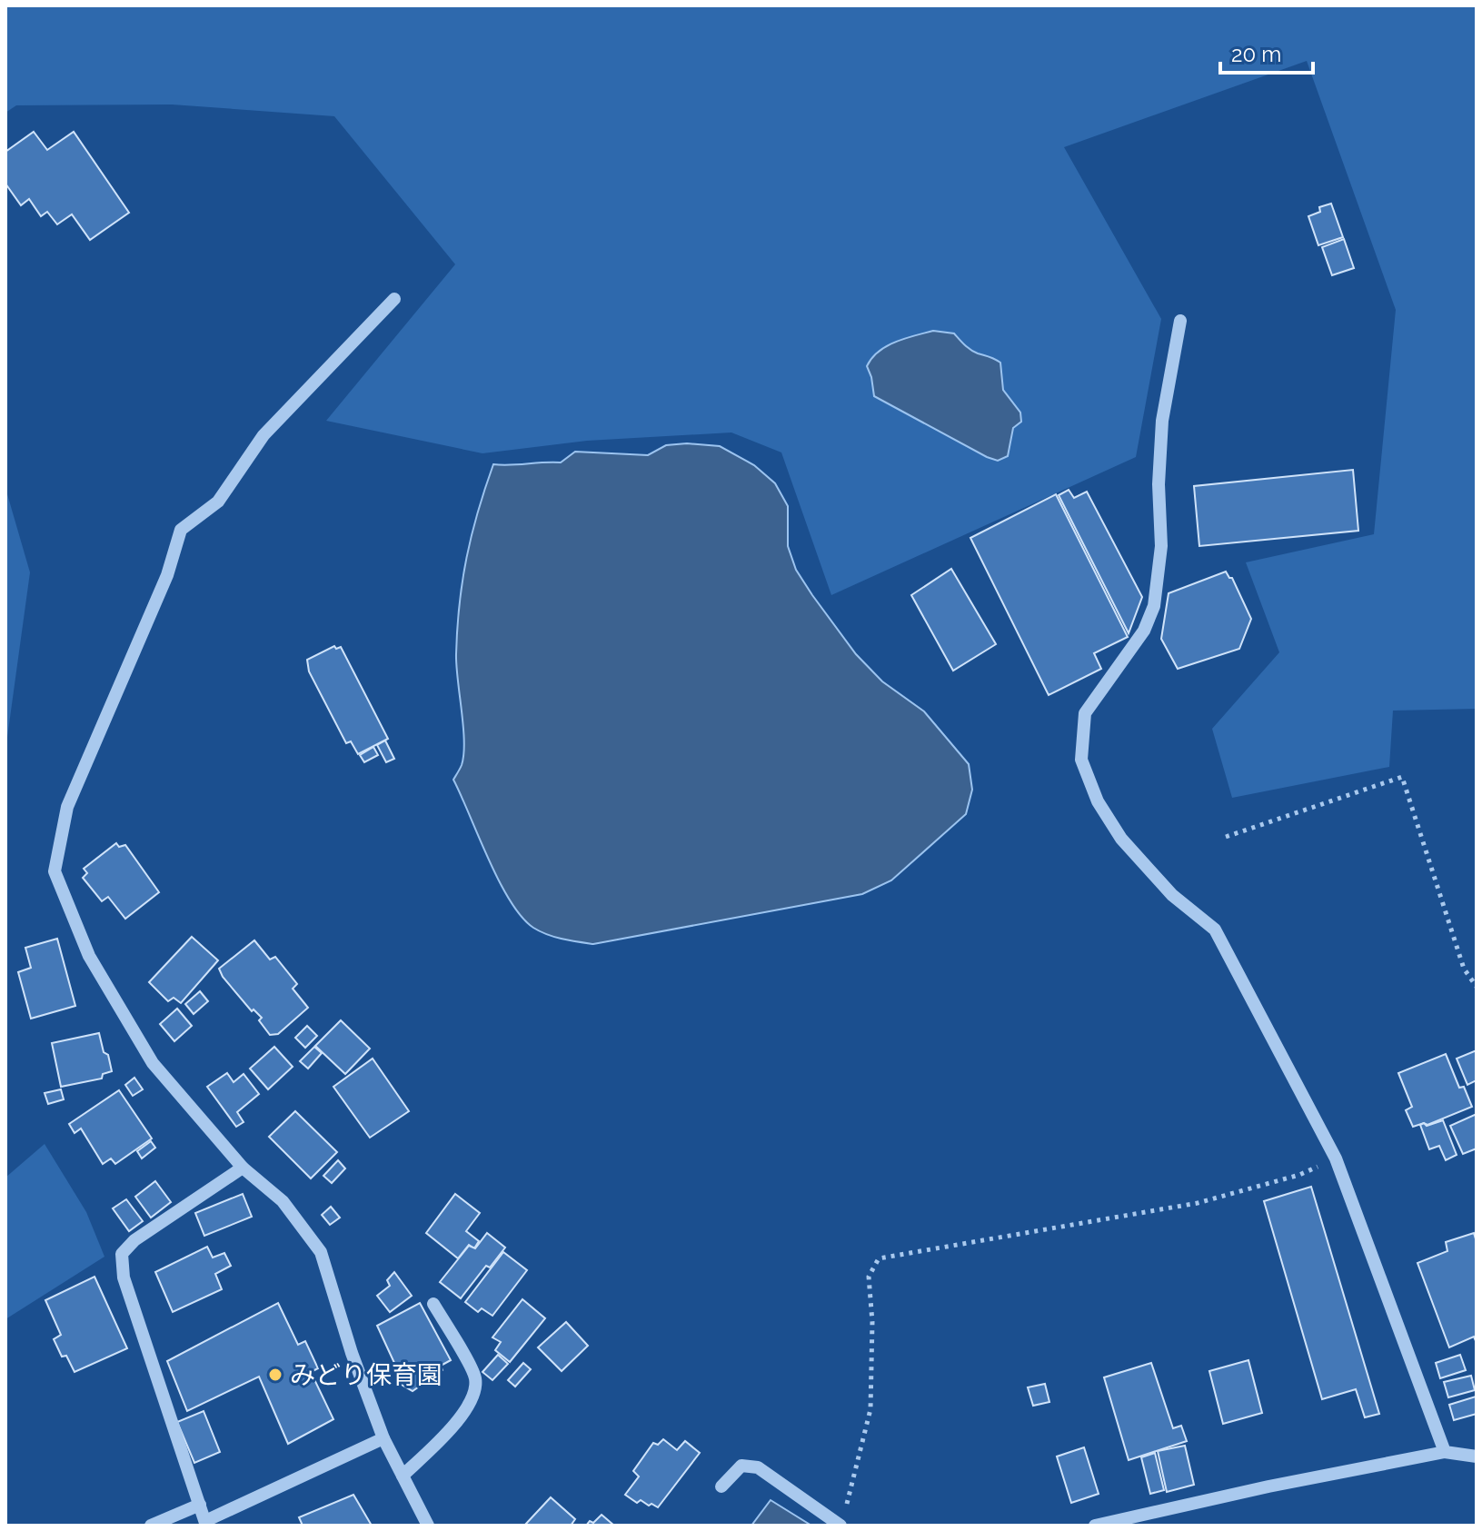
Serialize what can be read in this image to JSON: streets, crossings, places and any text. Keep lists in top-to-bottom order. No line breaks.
{"places":["みどり保育園"],"scale_bar":"20 m"}
